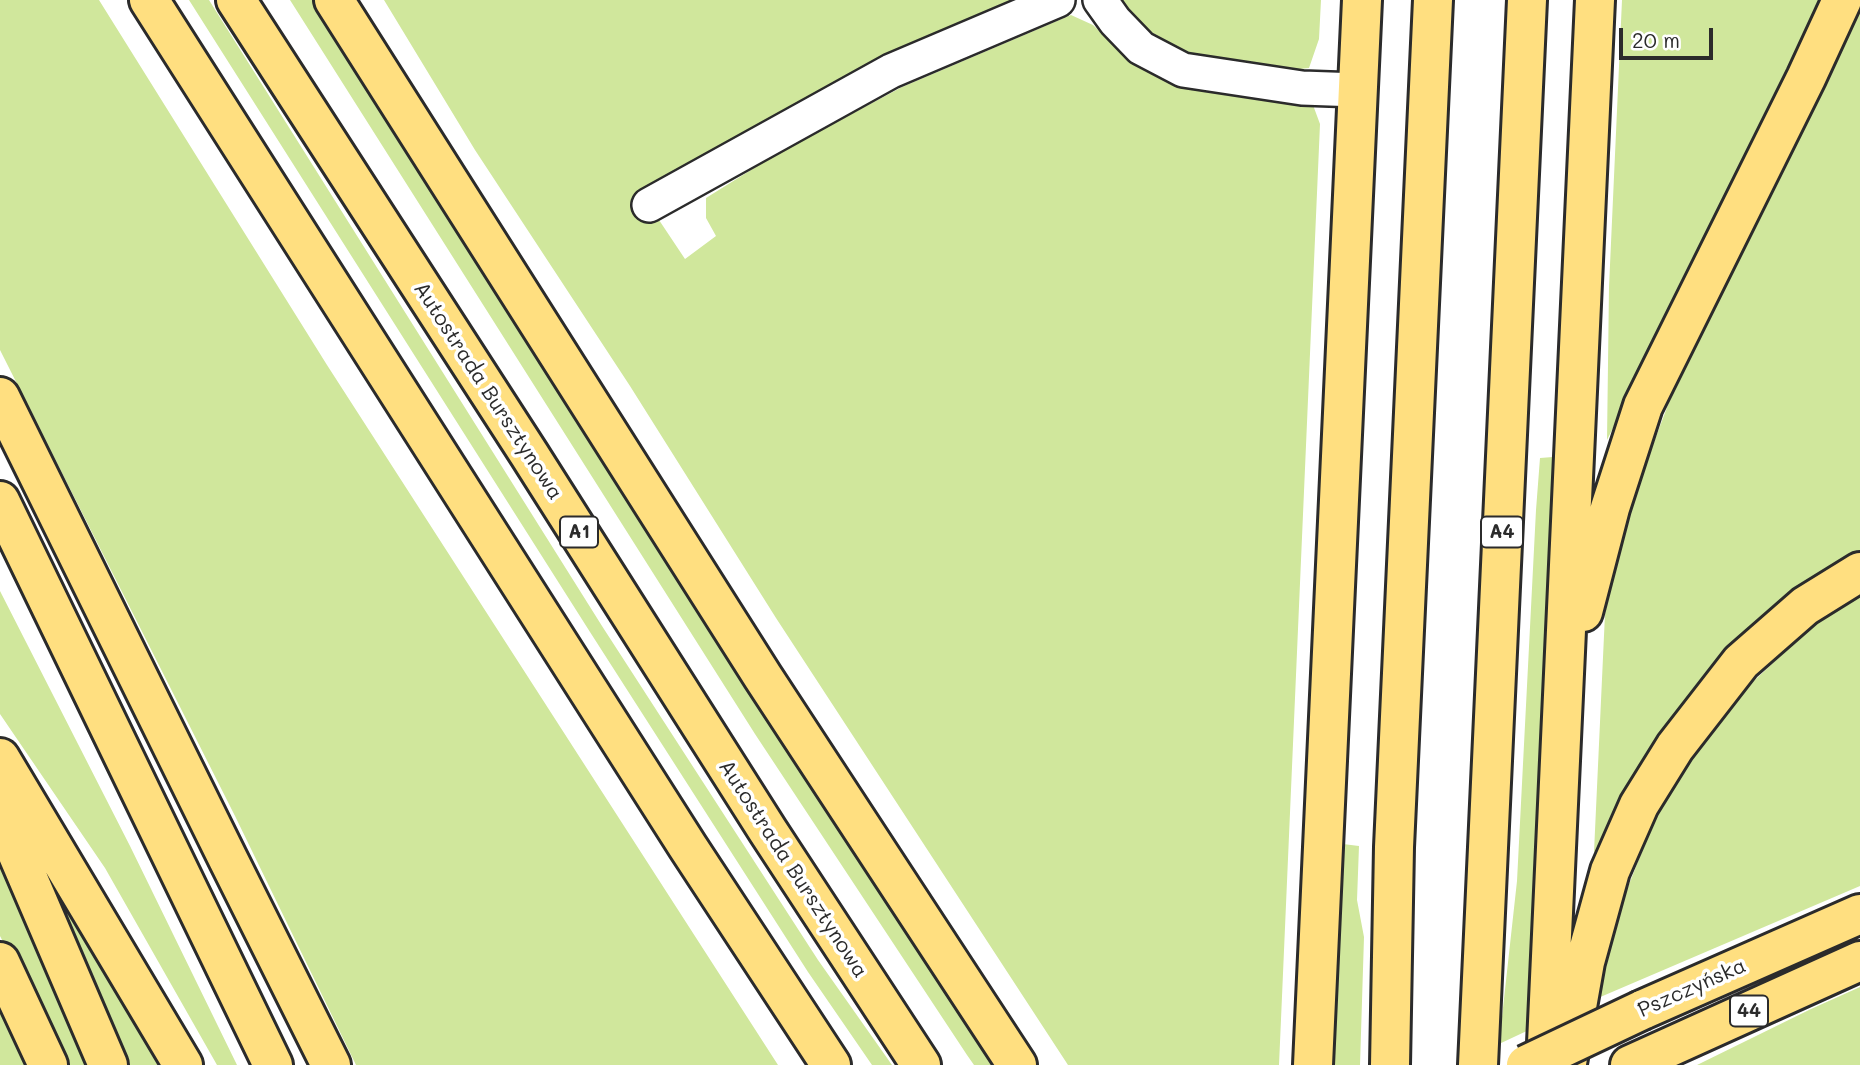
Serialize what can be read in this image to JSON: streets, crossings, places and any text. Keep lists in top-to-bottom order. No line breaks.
{"streets":{"main road":["Autostrada Bursztynowa","A1","A4","Pszczyńska","44"]},"scale_bar":"20 m"}
